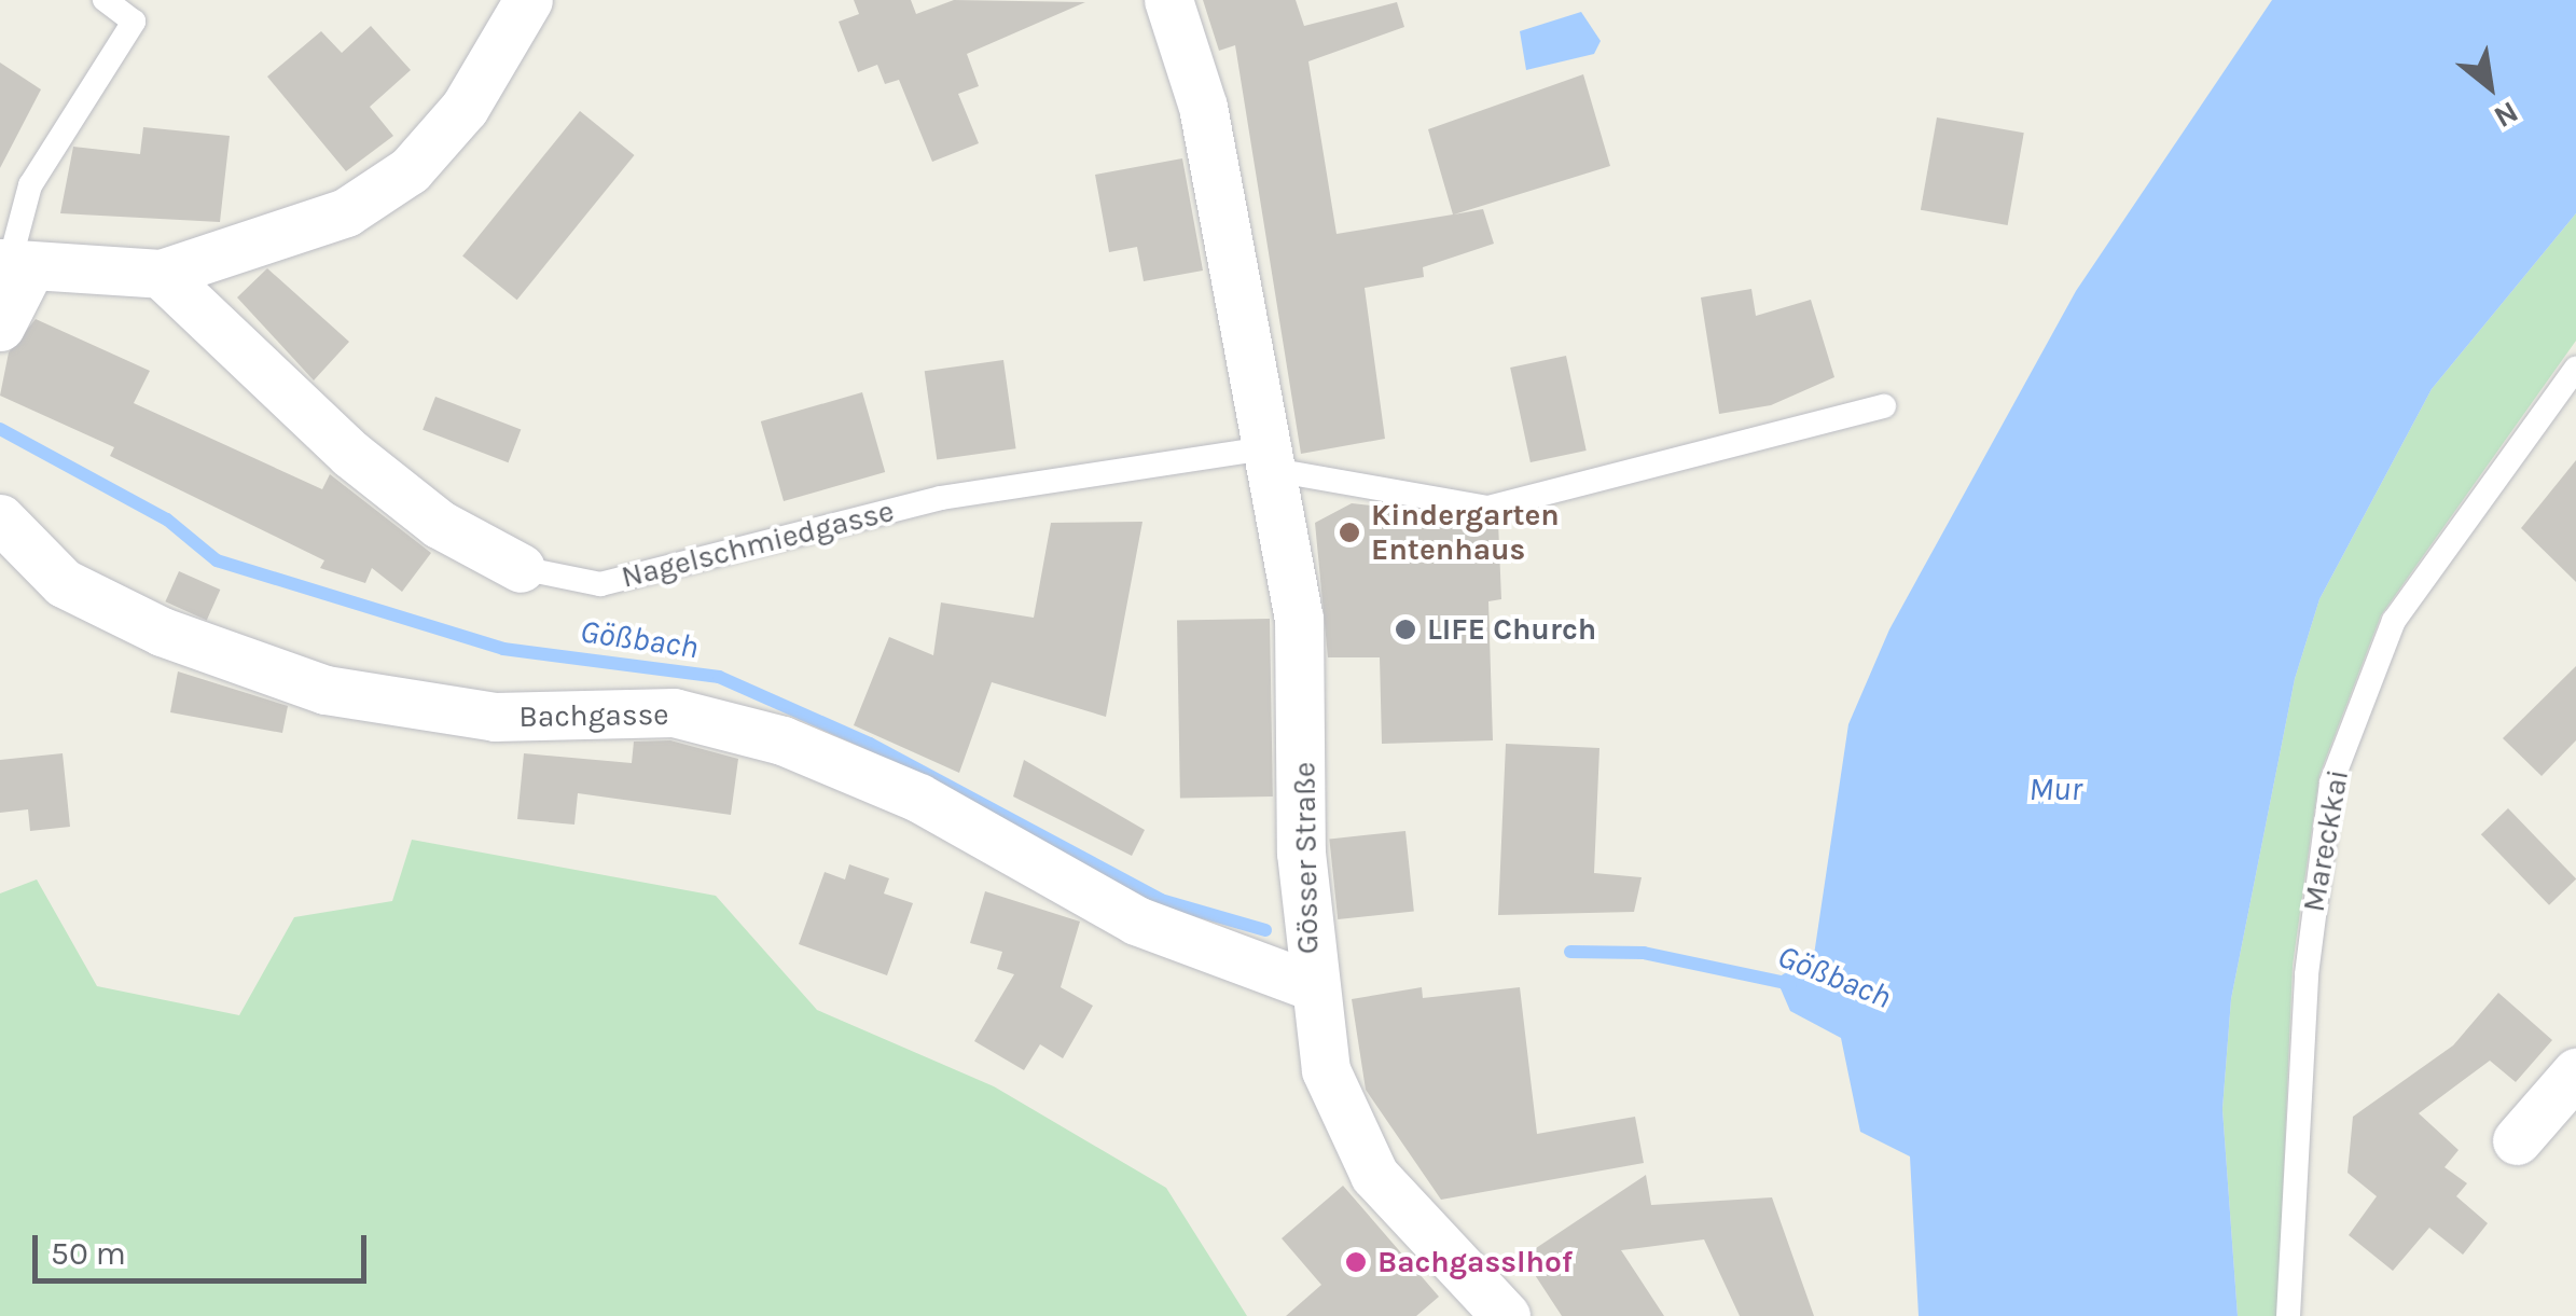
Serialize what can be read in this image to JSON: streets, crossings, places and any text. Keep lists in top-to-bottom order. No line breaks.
{"streets":{"street":["Nagelschmiedgasse","Bachgasse","Gösser Straße"],"lane":["Mareckkai"]},"crossings":[["Nagelschmiedgasse","Gösser Straße"],["Bachgasse","Gösser Straße"]],"water":["Gößbach","Mur"],"places":["Kindergarten Entenhaus","LIFE Church","Bachgasslhof"],"scale_bar":"50 m","north":"bottom right"}
